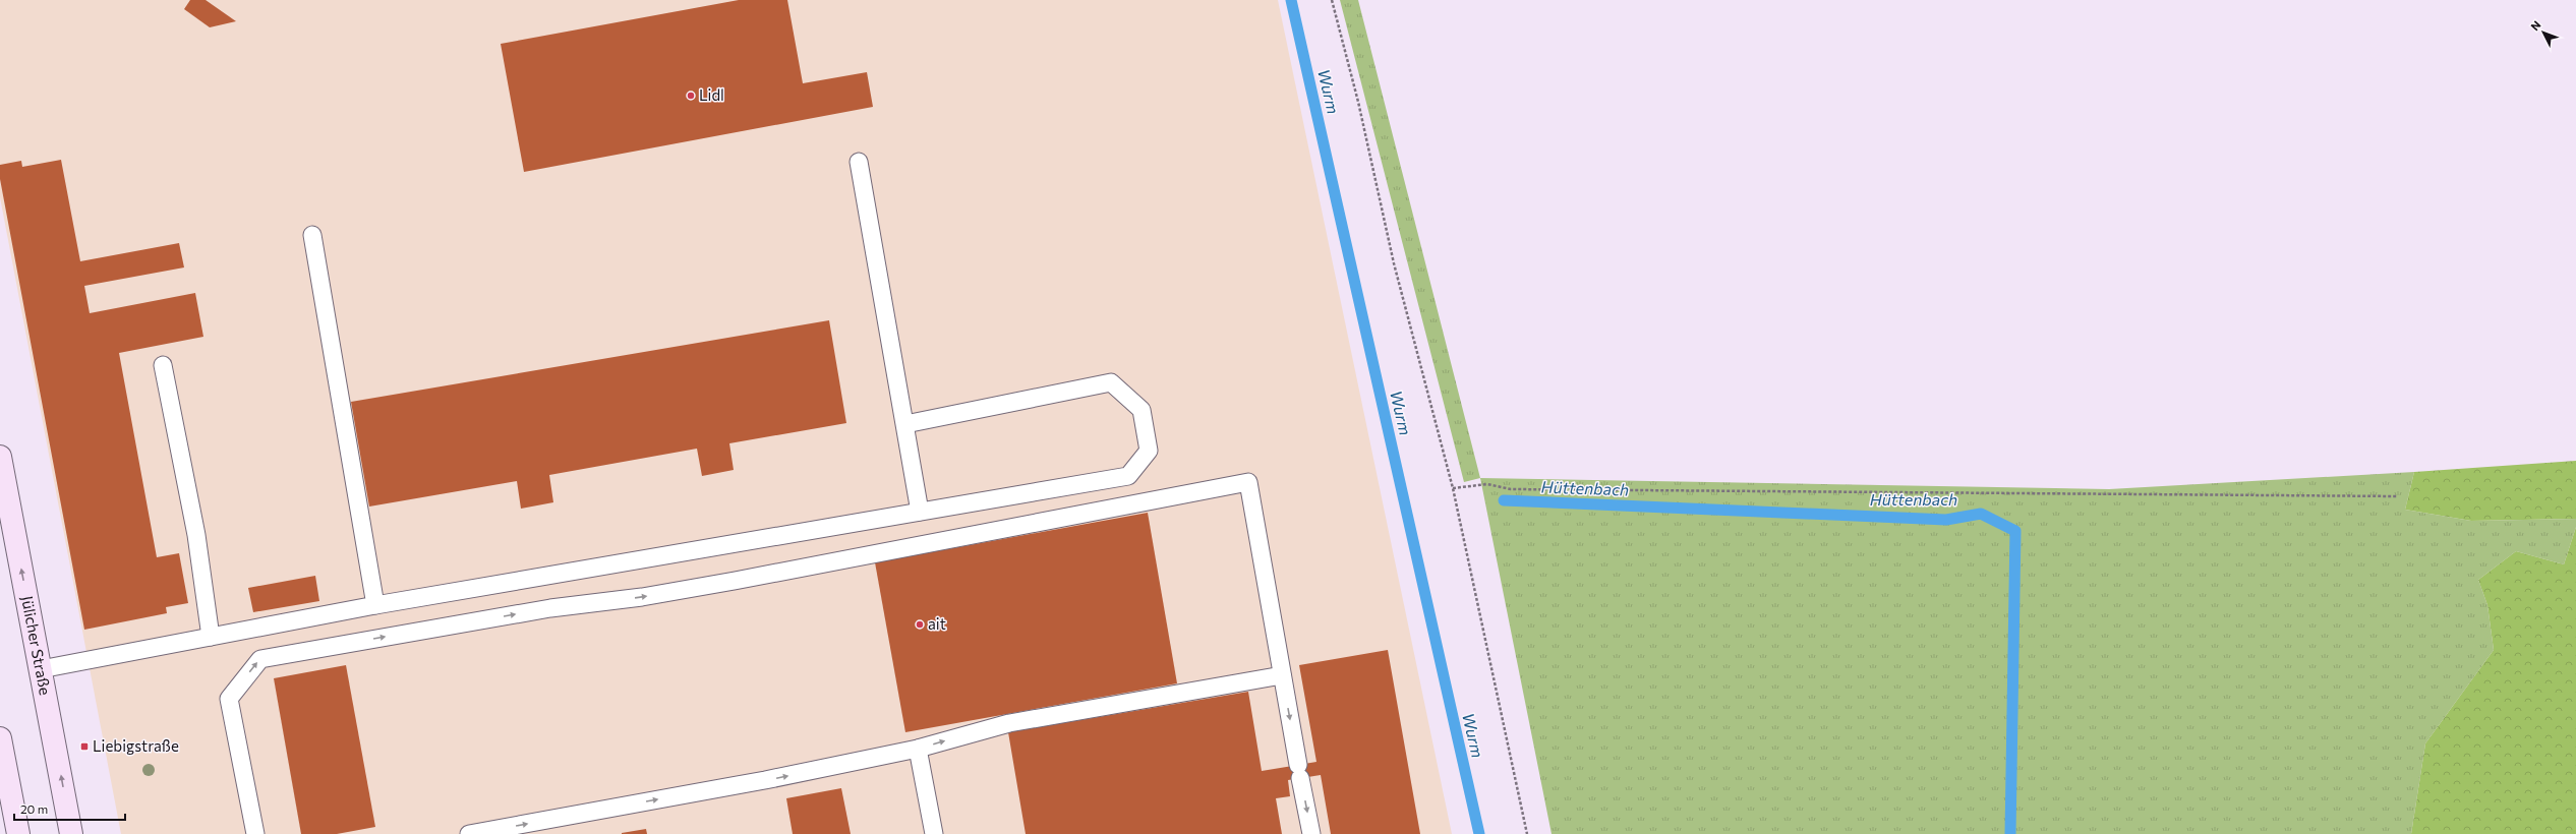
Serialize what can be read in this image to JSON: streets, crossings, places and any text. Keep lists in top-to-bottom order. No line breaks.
{"streets":{"main road":["Jülicher Straße"]},"one_way":["Jülicher Straße"],"water":["Wurm","Hüttenbach"],"places":{"other":["Lidl","ait"],"transit":["Liebigstraße"]},"scale_bar":"20 m","north":"top left"}
